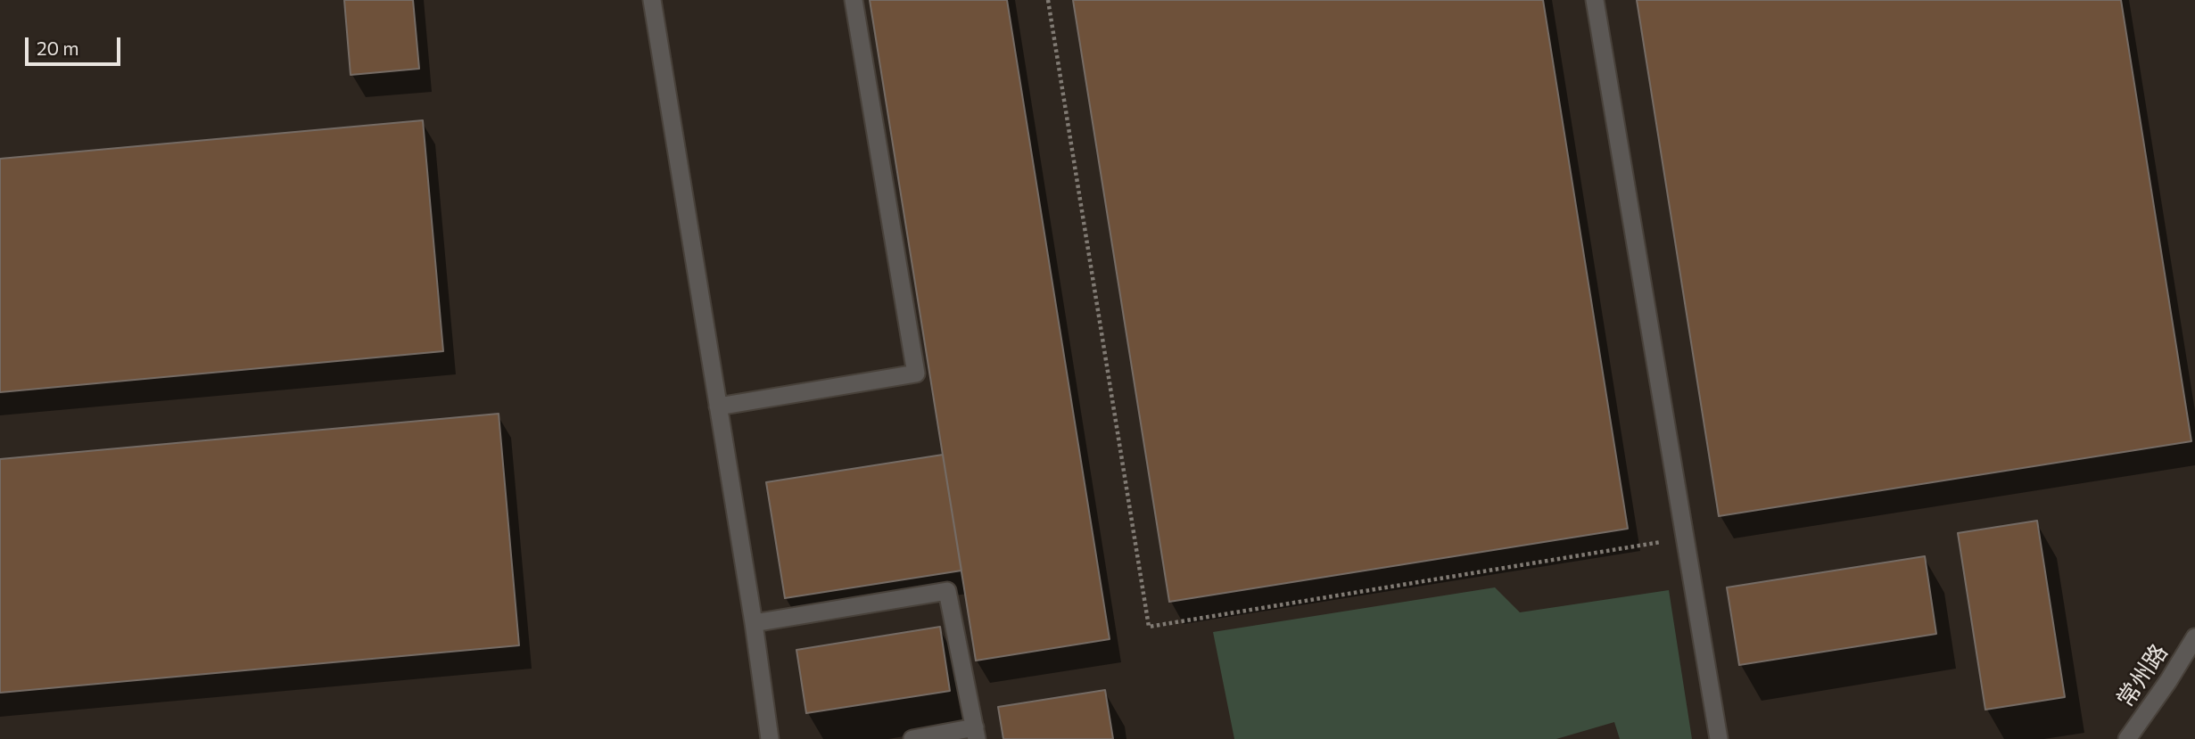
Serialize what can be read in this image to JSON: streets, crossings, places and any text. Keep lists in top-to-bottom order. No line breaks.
{"streets":{"street":["常州路"]},"scale_bar":"20 m"}
